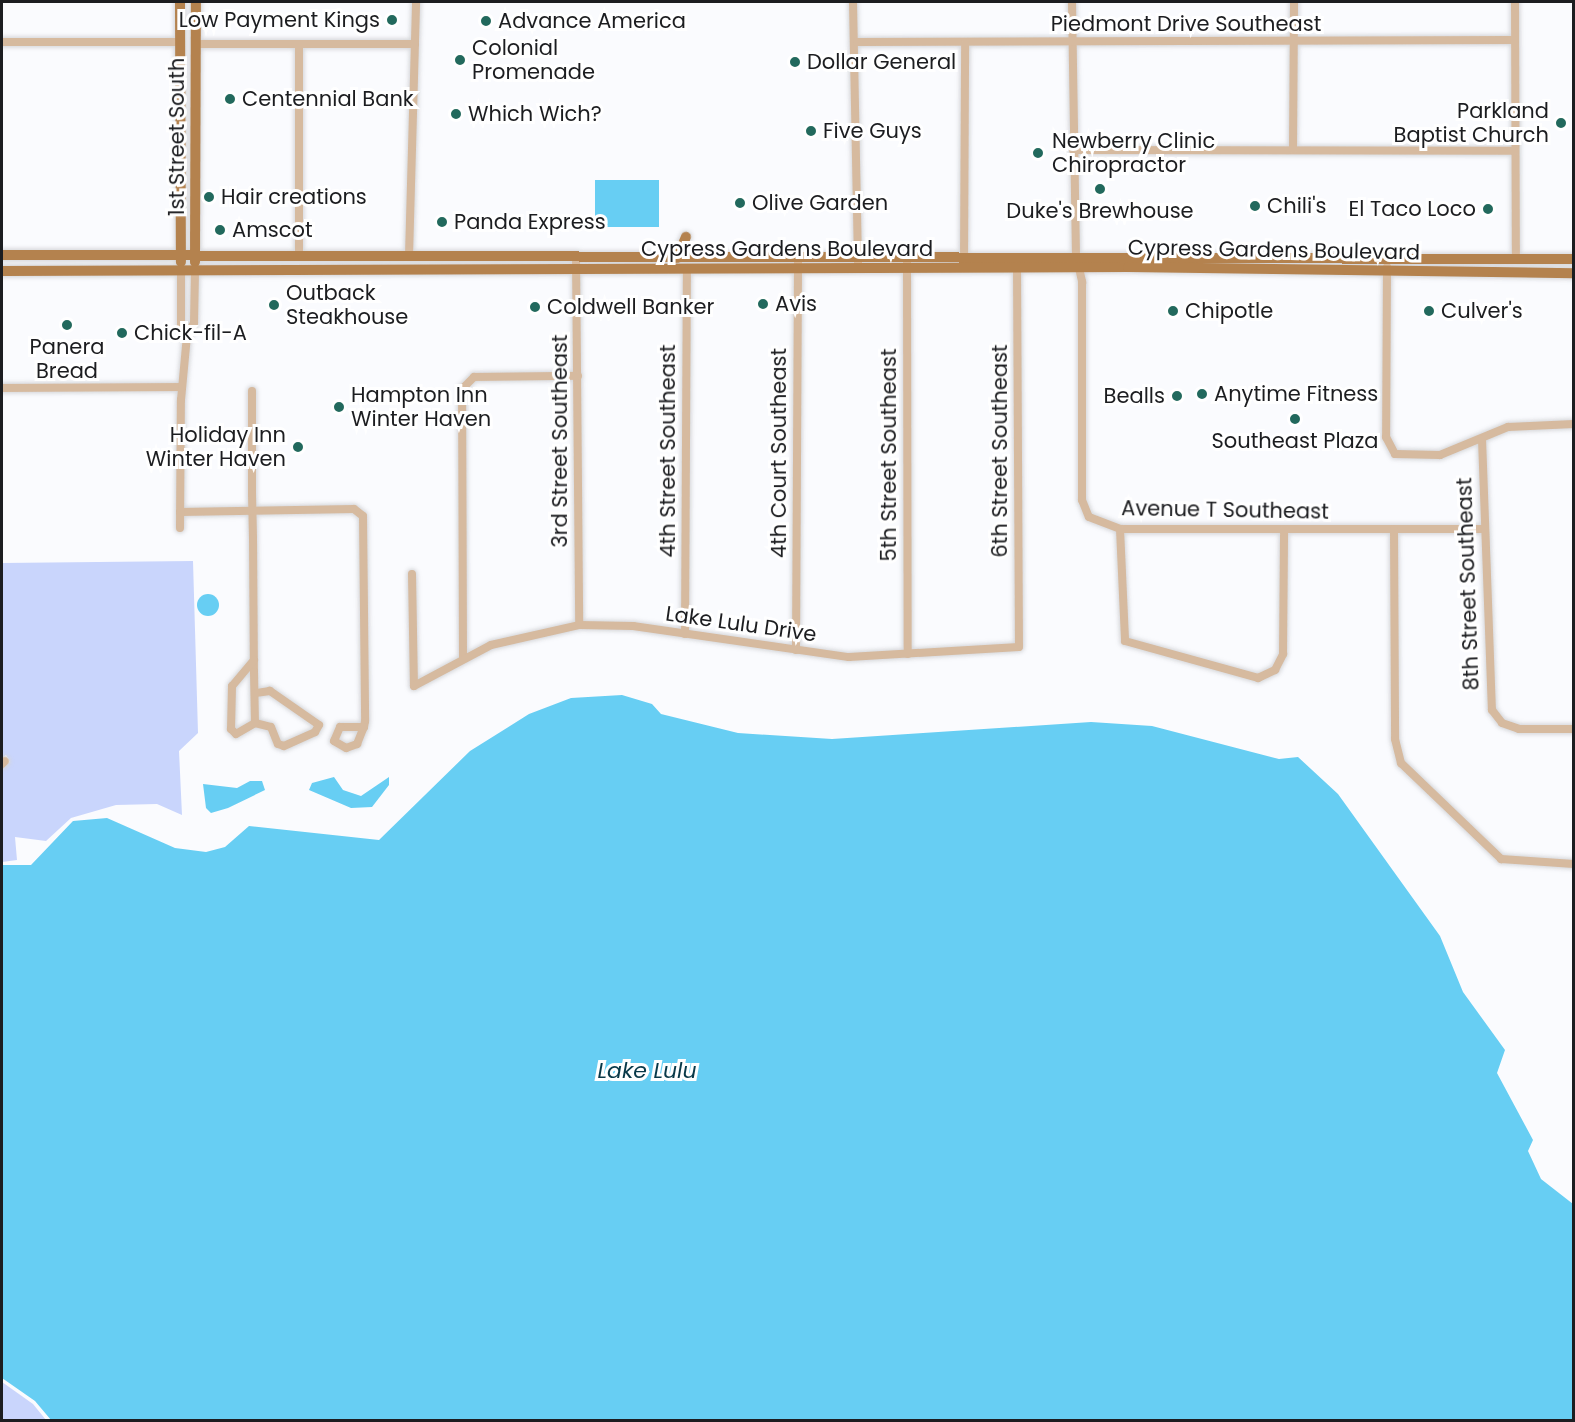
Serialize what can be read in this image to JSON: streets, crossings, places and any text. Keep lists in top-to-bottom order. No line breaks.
{"streets":{"main road":["1st Street South","Cypress Gardens Boulevard"],"street":["Piedmont Drive Southeast","3rd Street Southeast","4th Street Southeast","6th Street Southeast","4th Court Southeast","5th Street Southeast","Avenue T Southeast","8th Street Southeast","Lake Lulu Drive"]},"crossings":[["1st Street South","Cypress Gardens Boulevard"],["Cypress Gardens Boulevard","3rd Street Southeast"],["Cypress Gardens Boulevard","4th Street Southeast"],["Cypress Gardens Boulevard","6th Street Southeast"],["Cypress Gardens Boulevard","4th Court Southeast"],["Cypress Gardens Boulevard","5th Street Southeast"],["Cypress Gardens Boulevard","Avenue T Southeast"],["3rd Street Southeast","Lake Lulu Drive"],["4th Street Southeast","Lake Lulu Drive"],["6th Street Southeast","Lake Lulu Drive"],["4th Court Southeast","Lake Lulu Drive"],["5th Street Southeast","Lake Lulu Drive"],["Avenue T Southeast","8th Street Southeast"]],"water":["Lake Lulu"],"places":["Low Payment Kings","Advance America","Colonial Promenade","Dollar General","Centennial Bank","Which Wich?","Parkland Baptist Church","Five Guys","Newberry Clinic Chiropractor","Duke's Brewhouse","Hair creations","Olive Garden","Chili's","El Taco Loco","Panda Express","Amscot","Avis","Outback Steakhouse","Coldwell Banker","Chipotle","Culver's","Panera Bread","Chick-fil-A","Anytime Fitness","Bealls","Hampton Inn Winter Haven","Southeast Plaza","Holiday Inn Winter Haven"]}
